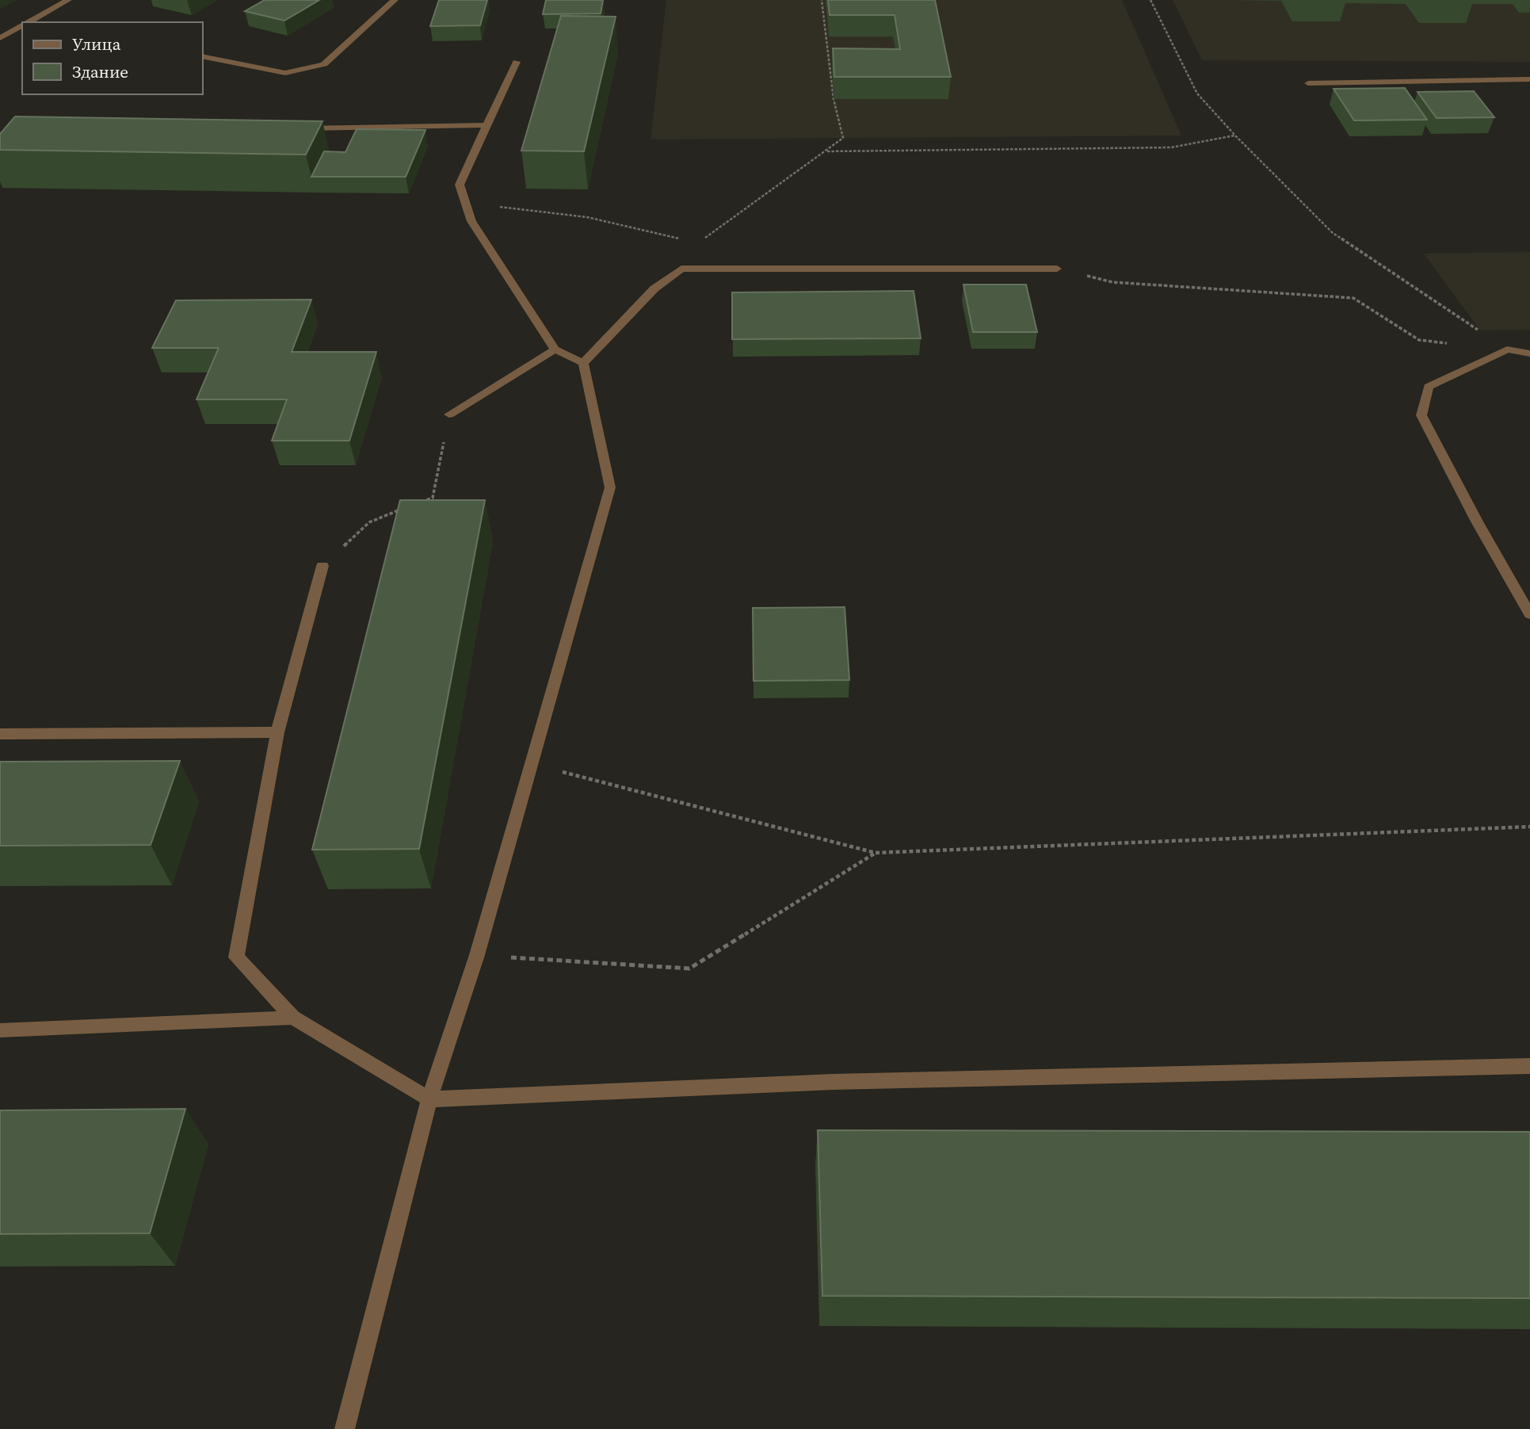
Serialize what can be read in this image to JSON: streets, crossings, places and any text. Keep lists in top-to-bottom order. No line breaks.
{"legend":["Улица","Здание"]}
